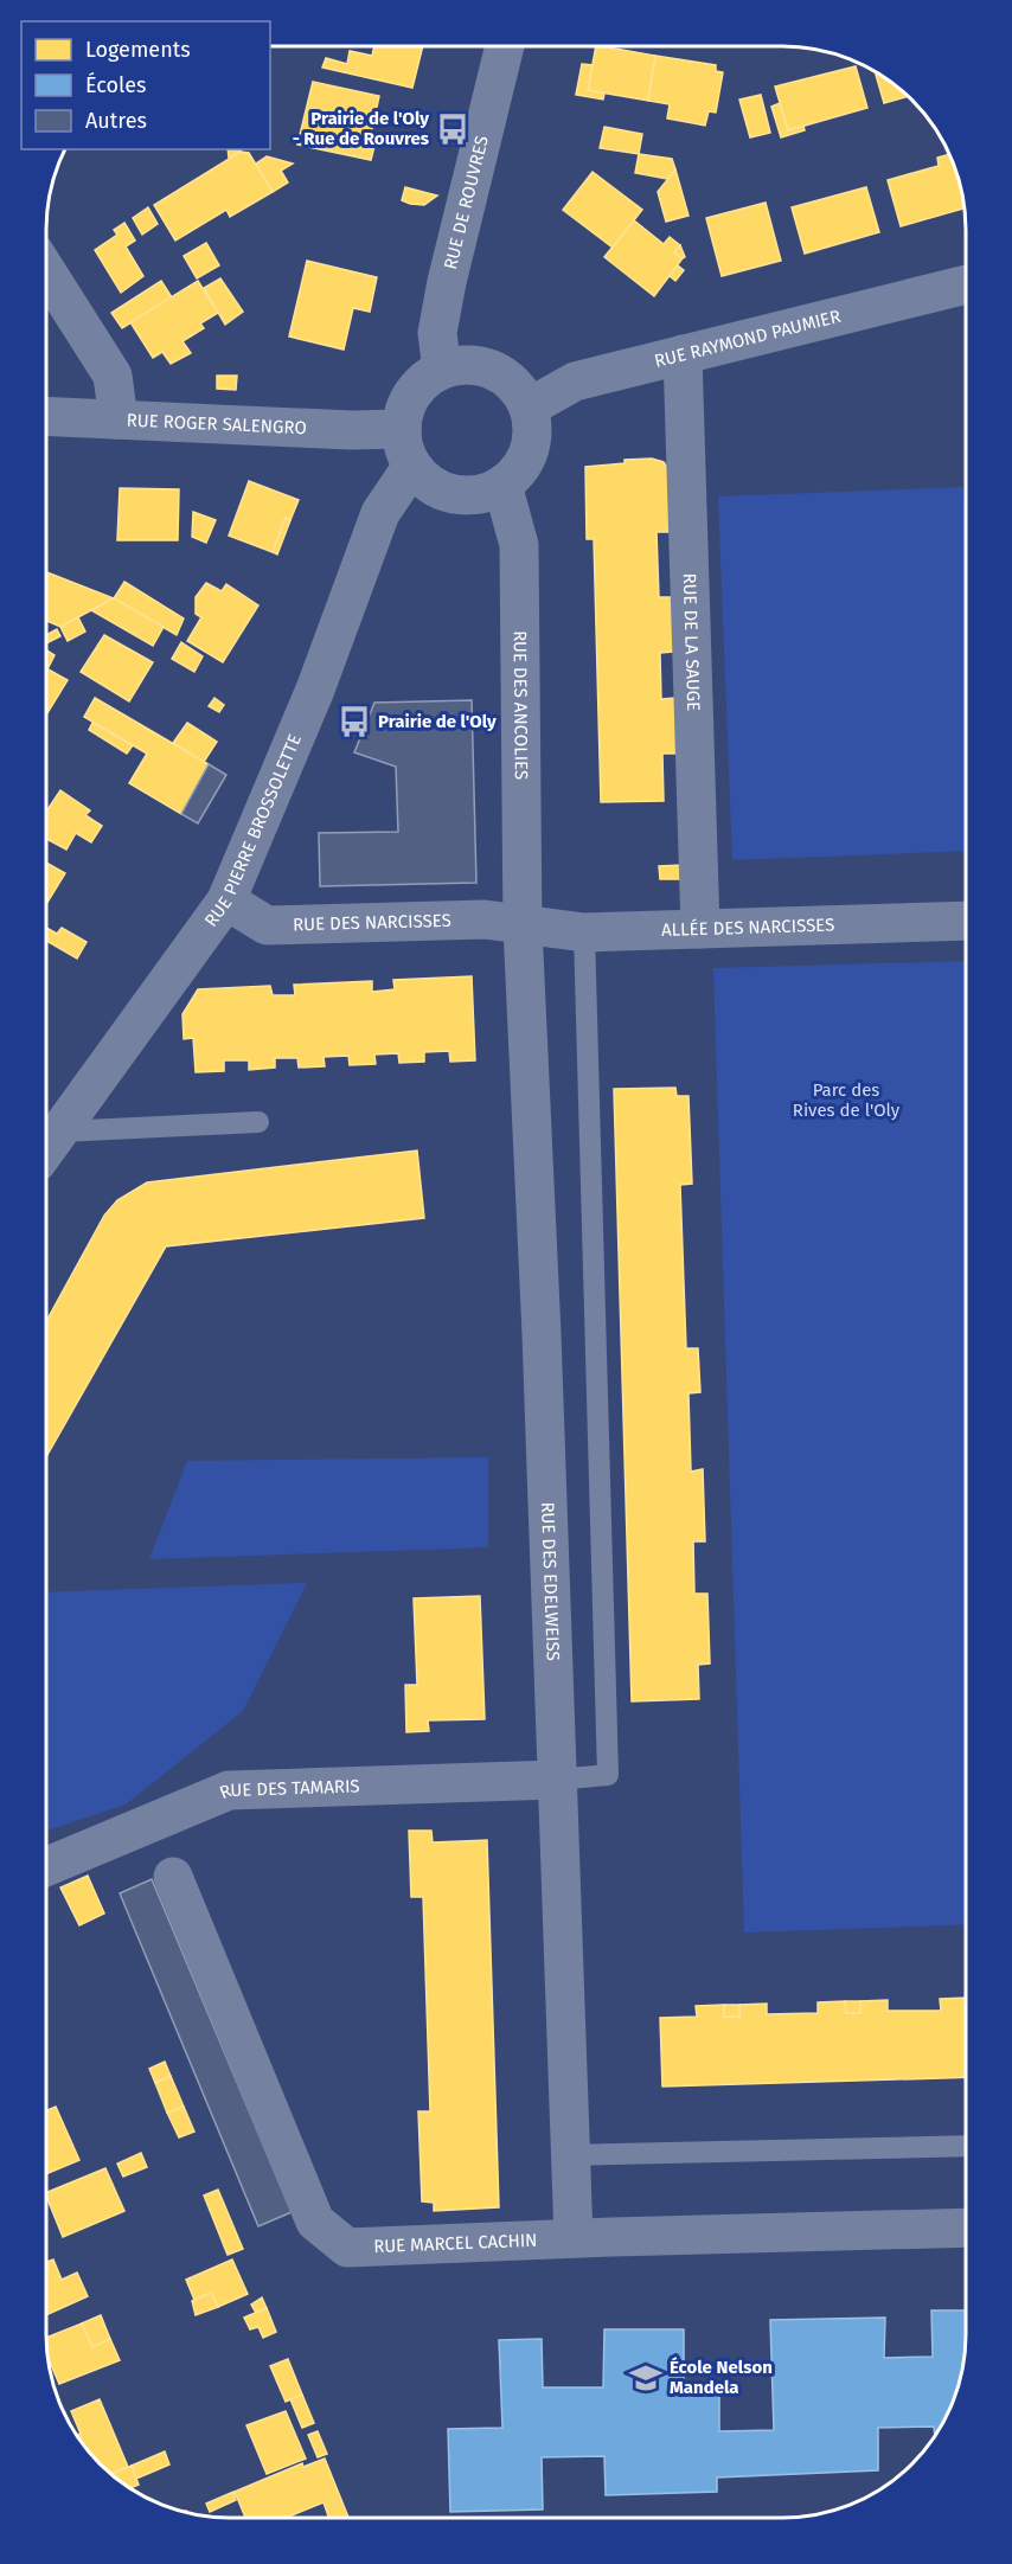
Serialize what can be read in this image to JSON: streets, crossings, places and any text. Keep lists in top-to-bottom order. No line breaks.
{"streets":{"street":["RUE DE ROUVRES","RUE RAYMOND PAUMIER","RUE ROGER SALENGRO","RUE DE LA SAUGE","RUE DES ANCOLIES","RUE PIERRE BROSSOLETTE","RUE DES NARCISSES","ALLÉE DES NARCISSES","RUE DES EDELWEISS","RUE DES TAMARIS","RUE MARCEL CACHIN"]},"crossings":[["RUE DE ROUVRES","RUE RAYMOND PAUMIER"],["RUE DE ROUVRES","RUE ROGER SALENGRO"],["RUE DE ROUVRES","RUE DES ANCOLIES"],["RUE DE ROUVRES","RUE PIERRE BROSSOLETTE"],["RUE RAYMOND PAUMIER","RUE ROGER SALENGRO"],["RUE RAYMOND PAUMIER","RUE DE LA SAUGE"],["RUE RAYMOND PAUMIER","RUE DES ANCOLIES"],["RUE RAYMOND PAUMIER","RUE PIERRE BROSSOLETTE"],["RUE ROGER SALENGRO","RUE DES ANCOLIES"],["RUE ROGER SALENGRO","RUE PIERRE BROSSOLETTE"],["RUE DE LA SAUGE","ALLÉE DES NARCISSES"],["RUE DES ANCOLIES","RUE PIERRE BROSSOLETTE"],["RUE DES ANCOLIES","RUE DES NARCISSES"],["RUE DES ANCOLIES","ALLÉE DES NARCISSES"],["RUE DES ANCOLIES","RUE DES EDELWEISS"],["RUE PIERRE BROSSOLETTE","RUE DES NARCISSES"],["RUE DES NARCISSES","ALLÉE DES NARCISSES"],["RUE DES NARCISSES","RUE DES EDELWEISS"],["ALLÉE DES NARCISSES","RUE DES EDELWEISS"],["RUE DES EDELWEISS","RUE DES TAMARIS"],["RUE DES EDELWEISS","RUE MARCEL CACHIN"]],"parks":["Parc des Rives de l'Oly"],"places":{"bus stop":["Prairie de l'Oly - Rue de Rouvres","Prairie de l'Oly"],"school or university":["École Nelson Mandela"]},"legend":["Logements","Écoles","Autres"]}
